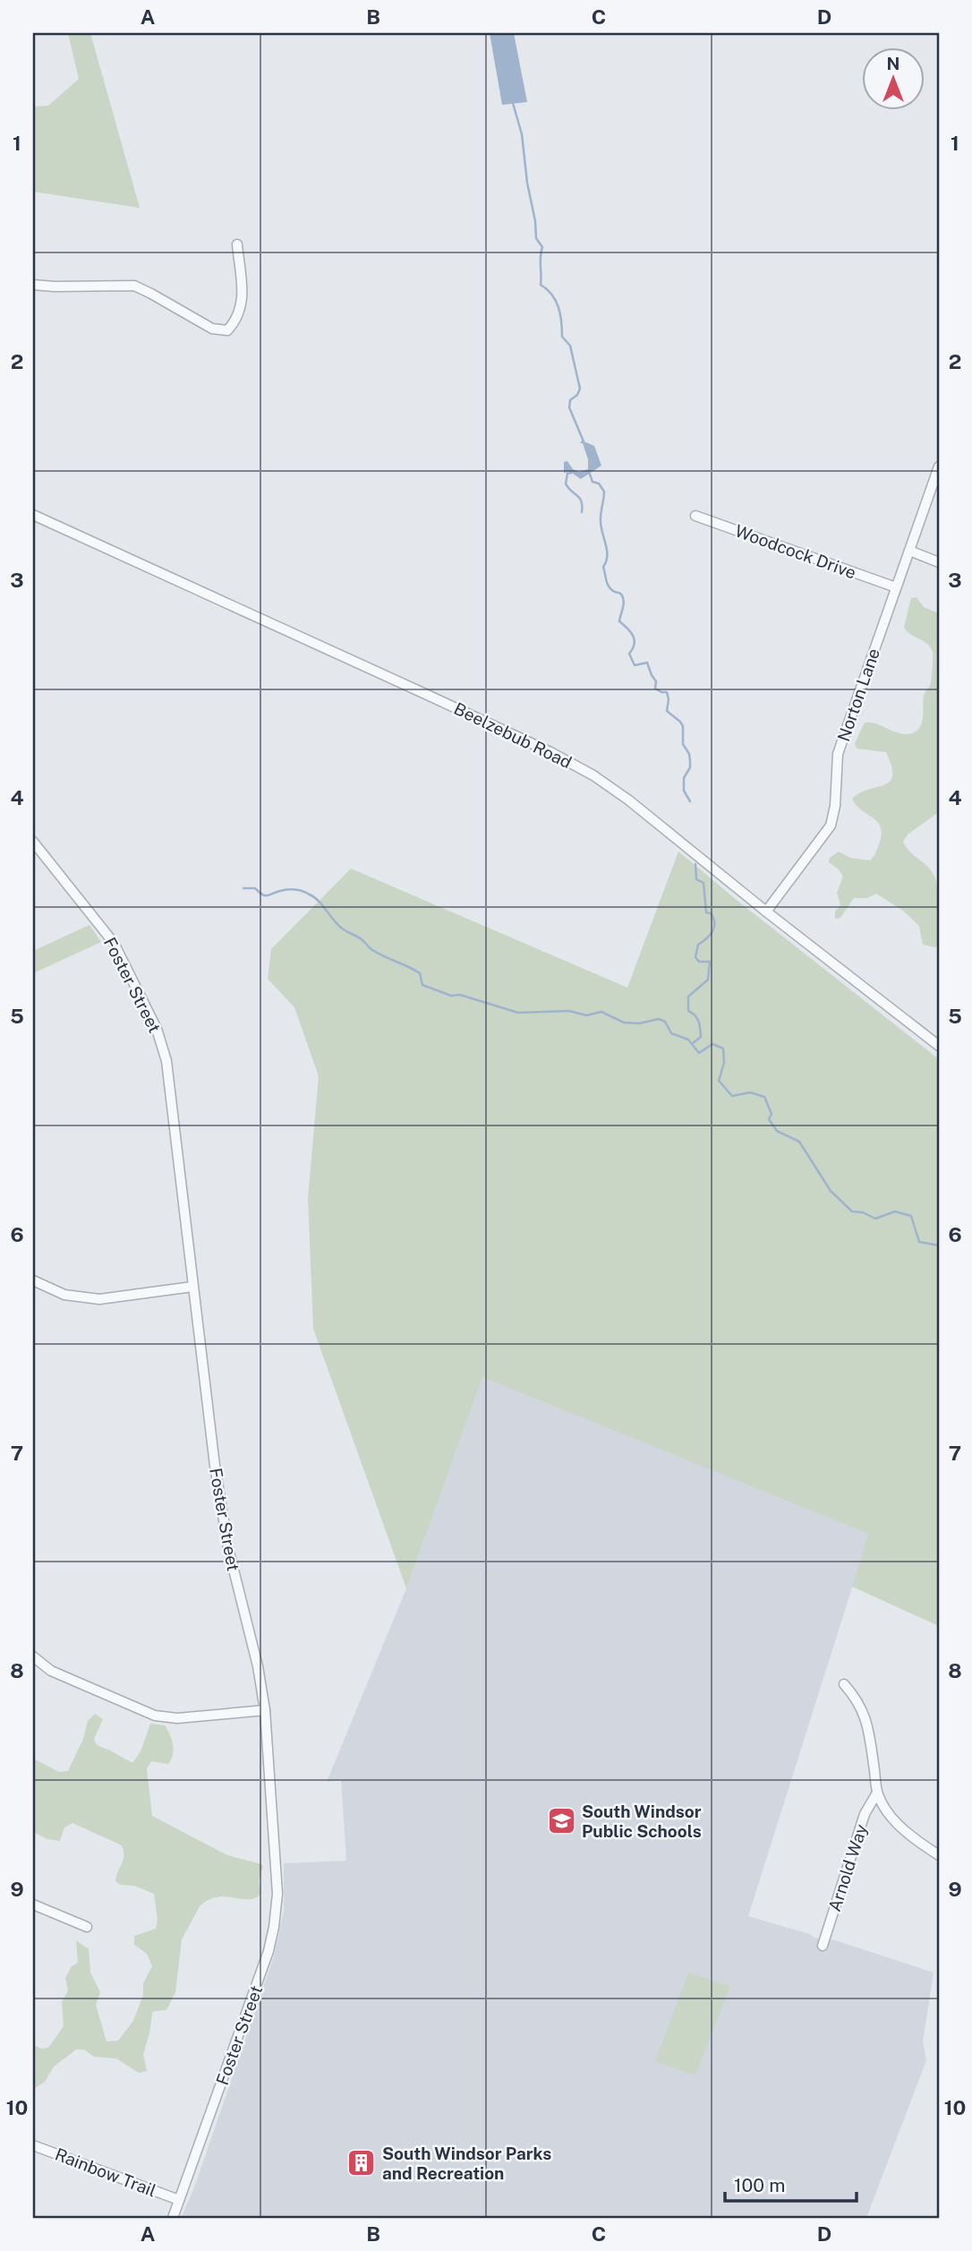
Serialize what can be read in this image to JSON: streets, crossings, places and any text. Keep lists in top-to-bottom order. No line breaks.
{"streets":{"street":["Woodcock Drive","Norton Lane","Beelzebub Road","Foster Street","Arnold Way","Rainbow Trail"]},"crossings":[["Woodcock Drive","Norton Lane"],["Norton Lane","Beelzebub Road"],["Foster Street","Rainbow Trail"]],"places":{"school or university":["South Windsor Public Schools"],"building":["South Windsor Parks and Recreation"]},"scale_bar":"100 m","north":"top","grid":{"columns":["A","B","C","D"],"rows":["1","2","3","4","5","6","7","8","9","10"]}}
